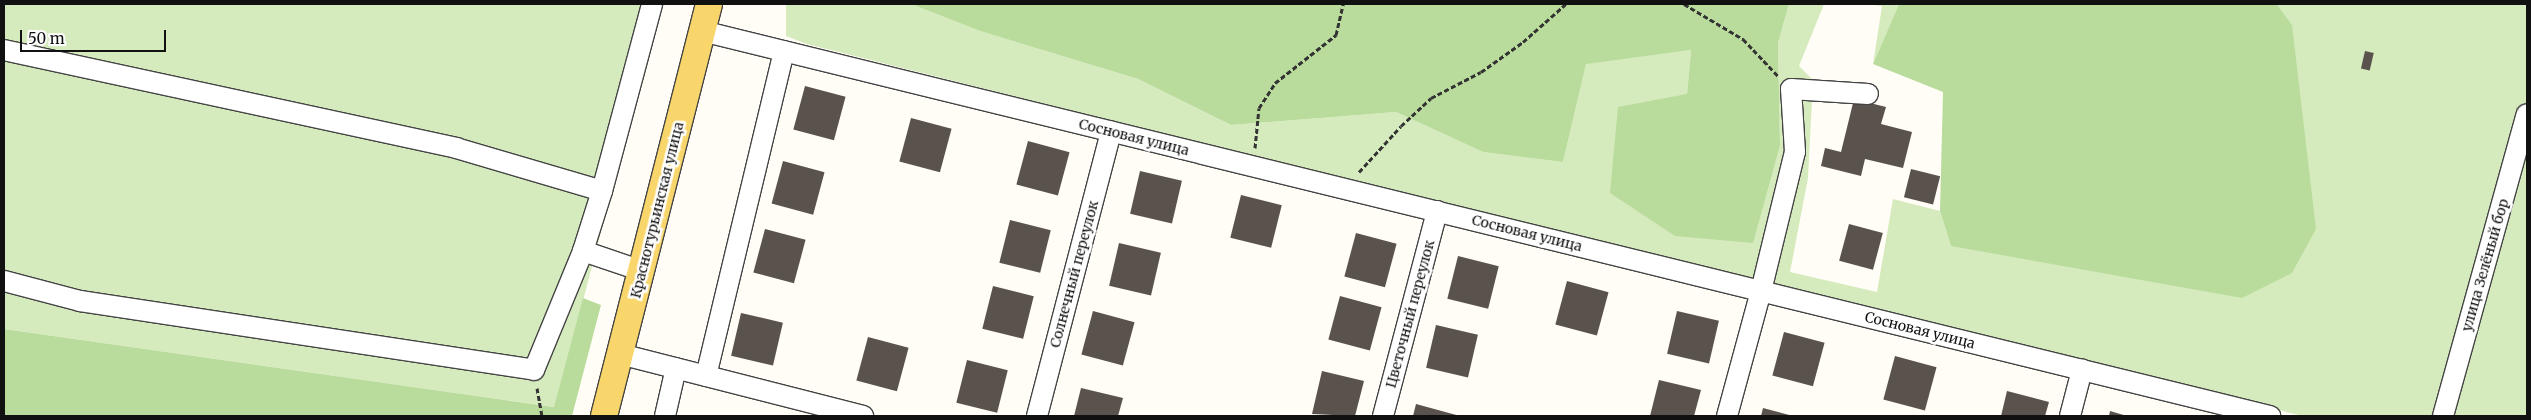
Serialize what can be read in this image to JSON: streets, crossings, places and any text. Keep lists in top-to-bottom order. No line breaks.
{"streets":{"main road":["Краснотурьинская улица"],"street":["Сосновая улица","улица Зелёный бор","Солнечный переулок","Цветочный переулок"]},"crossings":[["Сосновая улица","Краснотурьинская улица"],["Сосновая улица","Солнечный переулок"],["Сосновая улица","Цветочный переулок"]],"scale_bar":"50 m"}
